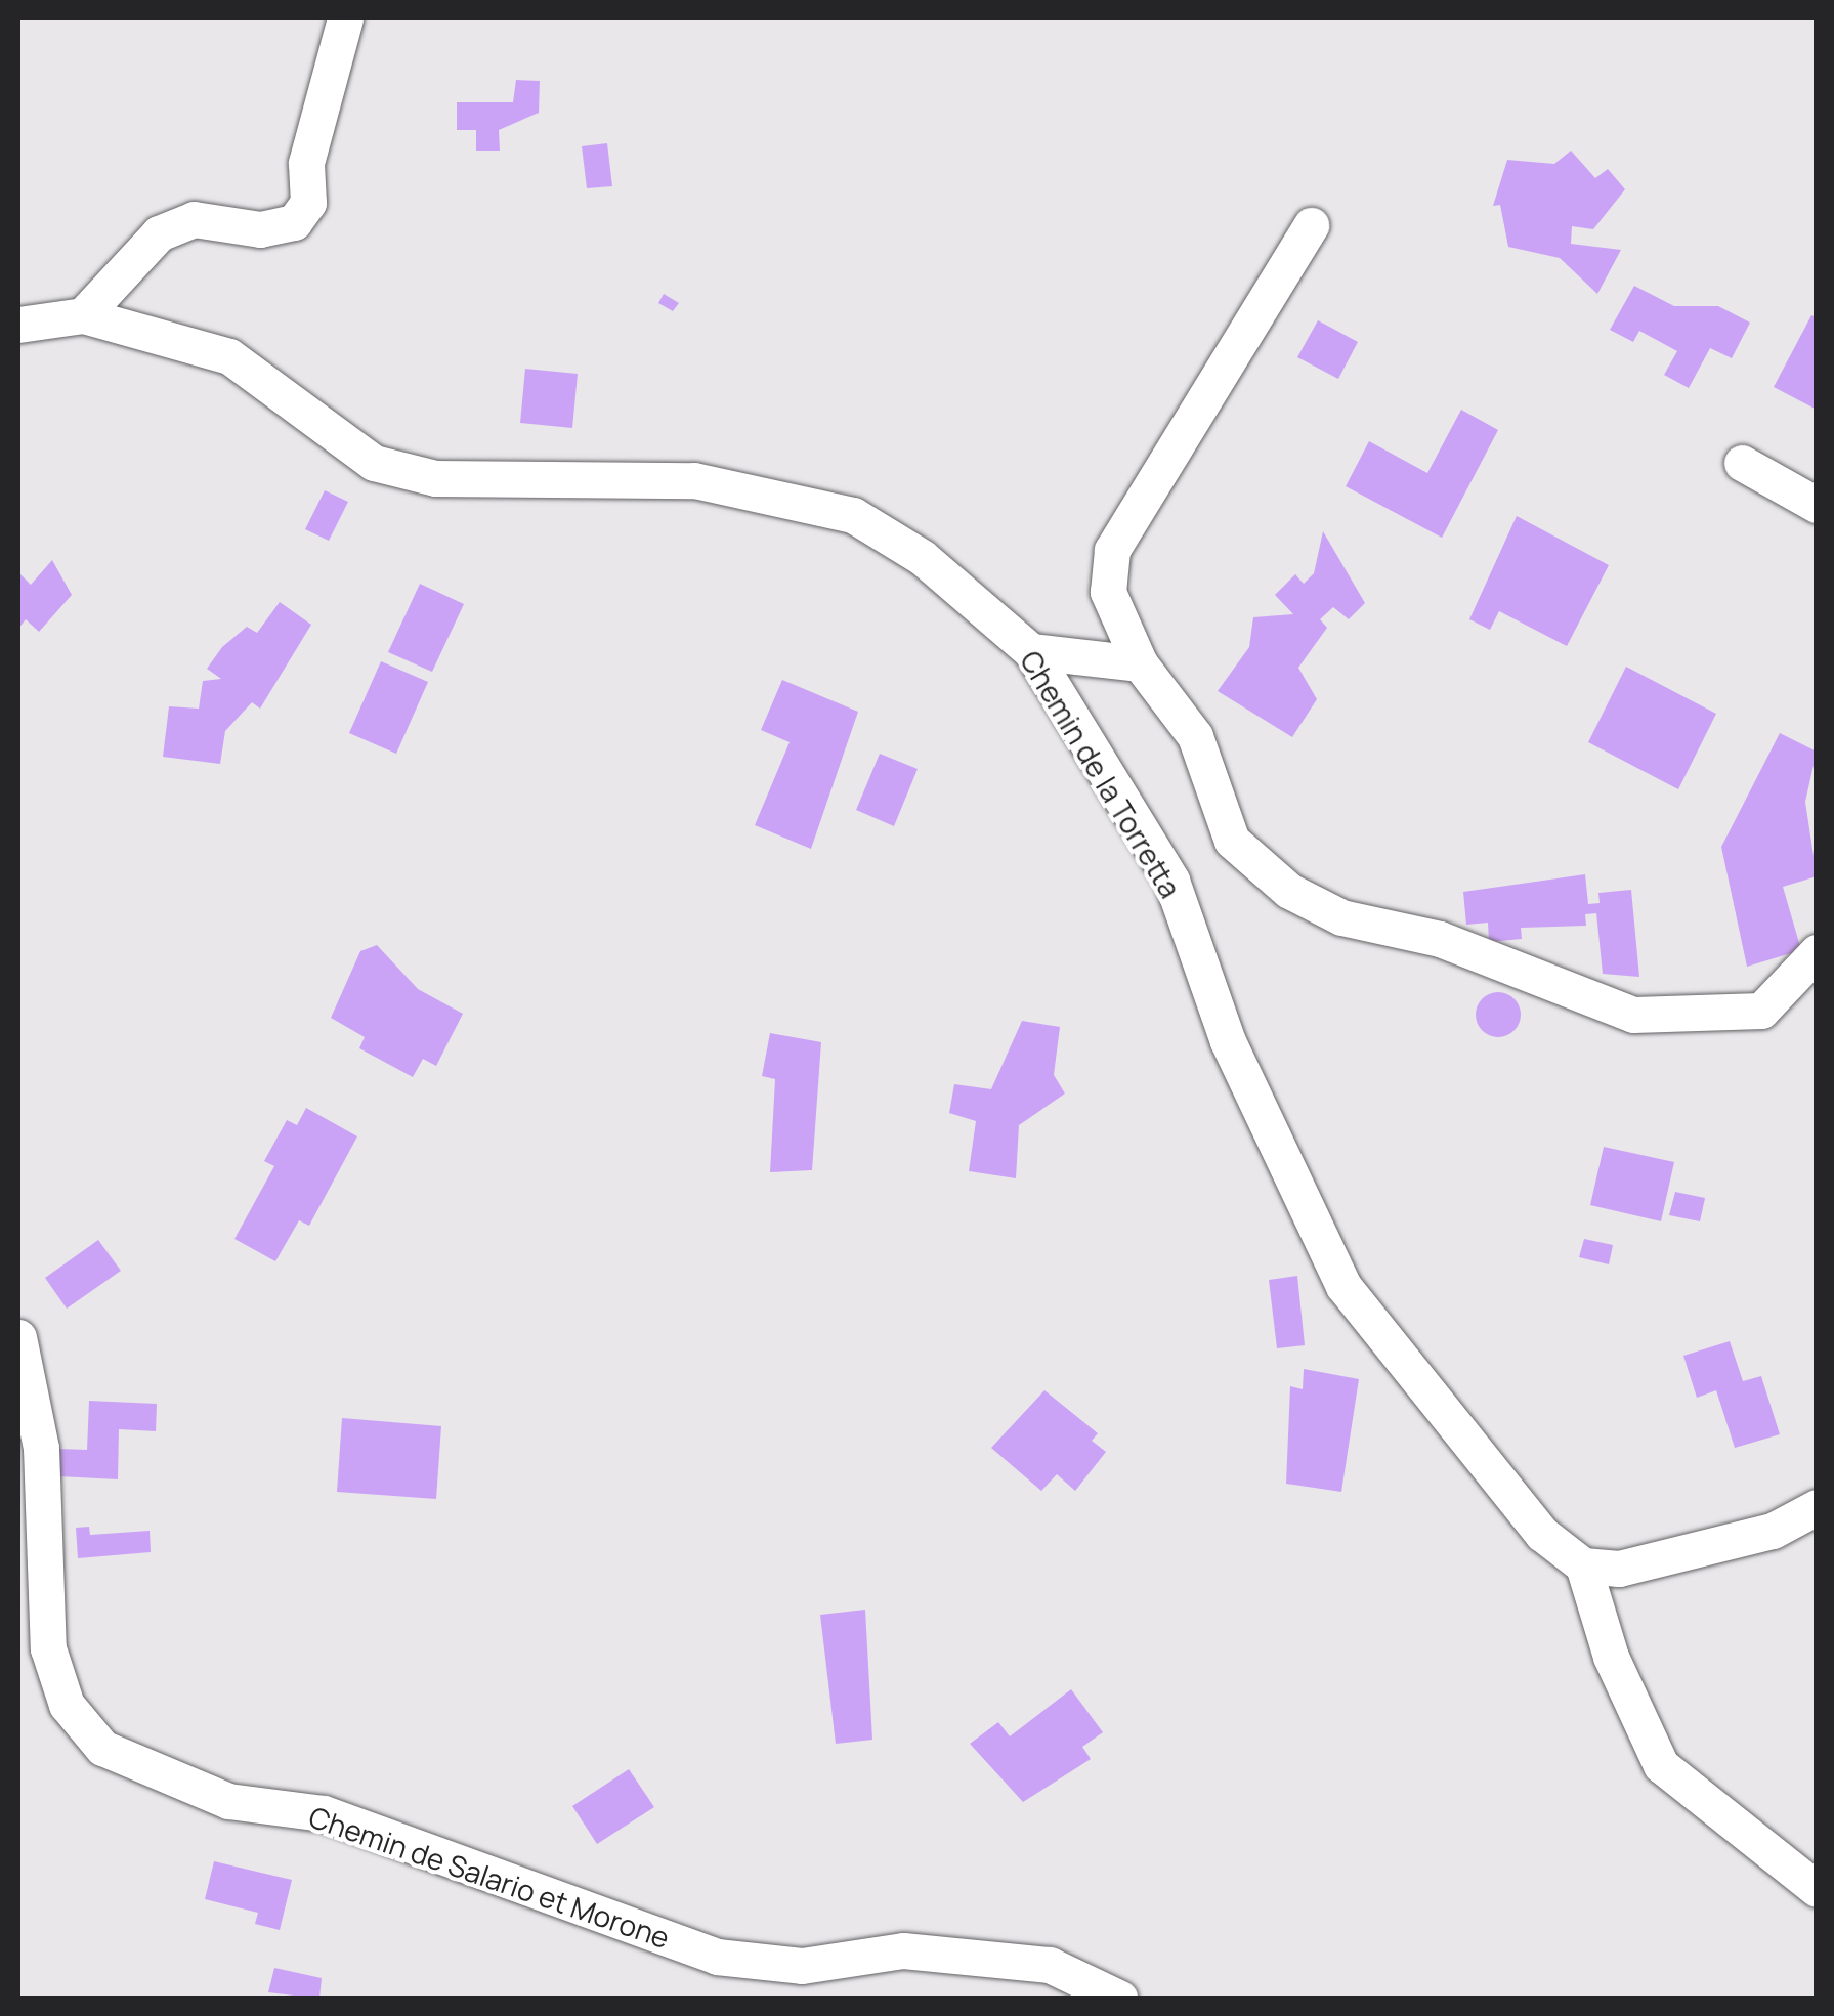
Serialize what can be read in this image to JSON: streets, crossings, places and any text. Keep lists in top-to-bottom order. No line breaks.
{"streets":{"street":["Chemin de la Torretta","Chemin de Salario et Morone"]}}
